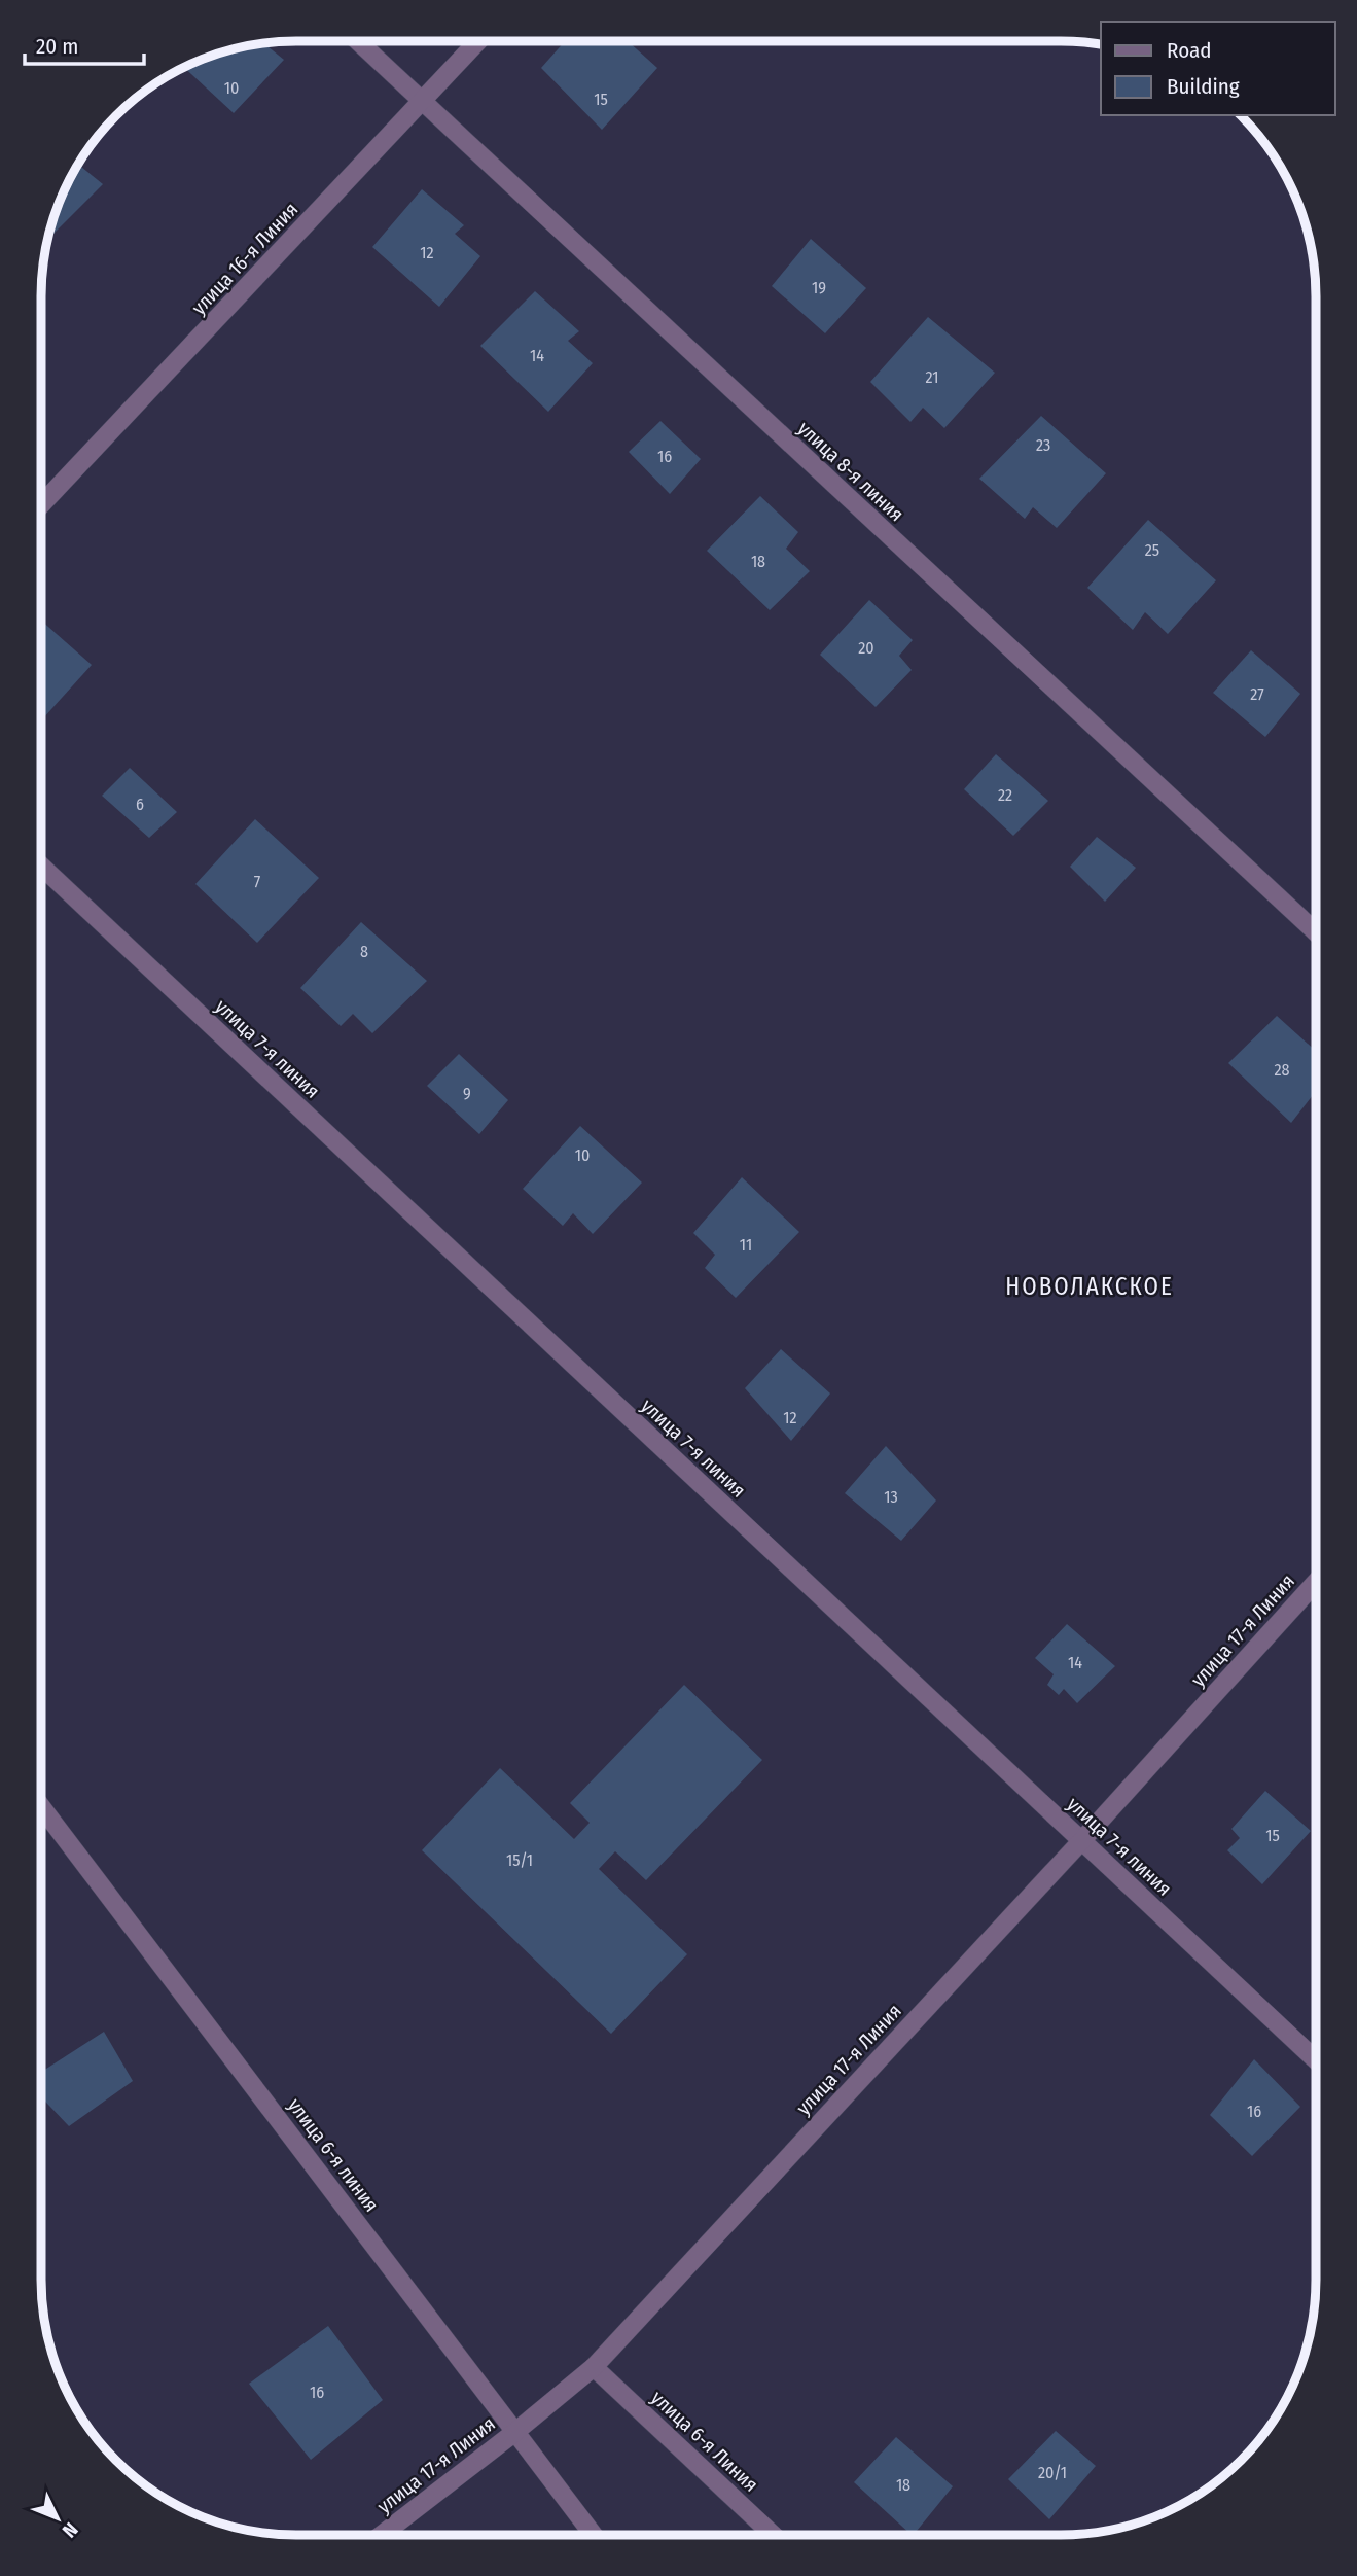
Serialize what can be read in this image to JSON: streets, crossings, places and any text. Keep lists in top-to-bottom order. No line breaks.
{"streets":{"street":["улица 16-я Линия","улица 8-я линия","улица 7-я линия","улица 17-я Линия","улица 6-я линия","улица 6-я Линия"]},"crossings":[["улица 16-я Линия","улица 8-я линия"],["улица 7-я линия","улица 17-я Линия"],["улица 17-я Линия","улица 6-я линия"],["улица 17-я Линия","улица 6-я Линия"]],"districts":["НОВОЛАКСКОЕ"],"house_numbers":["10","15","12","19","14","21","23","16","25","18","20","27","22","6","7","8","28","9","10","11","12","13","14","15","15/1","16","16","20/1","18"],"legend":["Road","Building"],"scale_bar":"20 m","north":"bottom right"}
